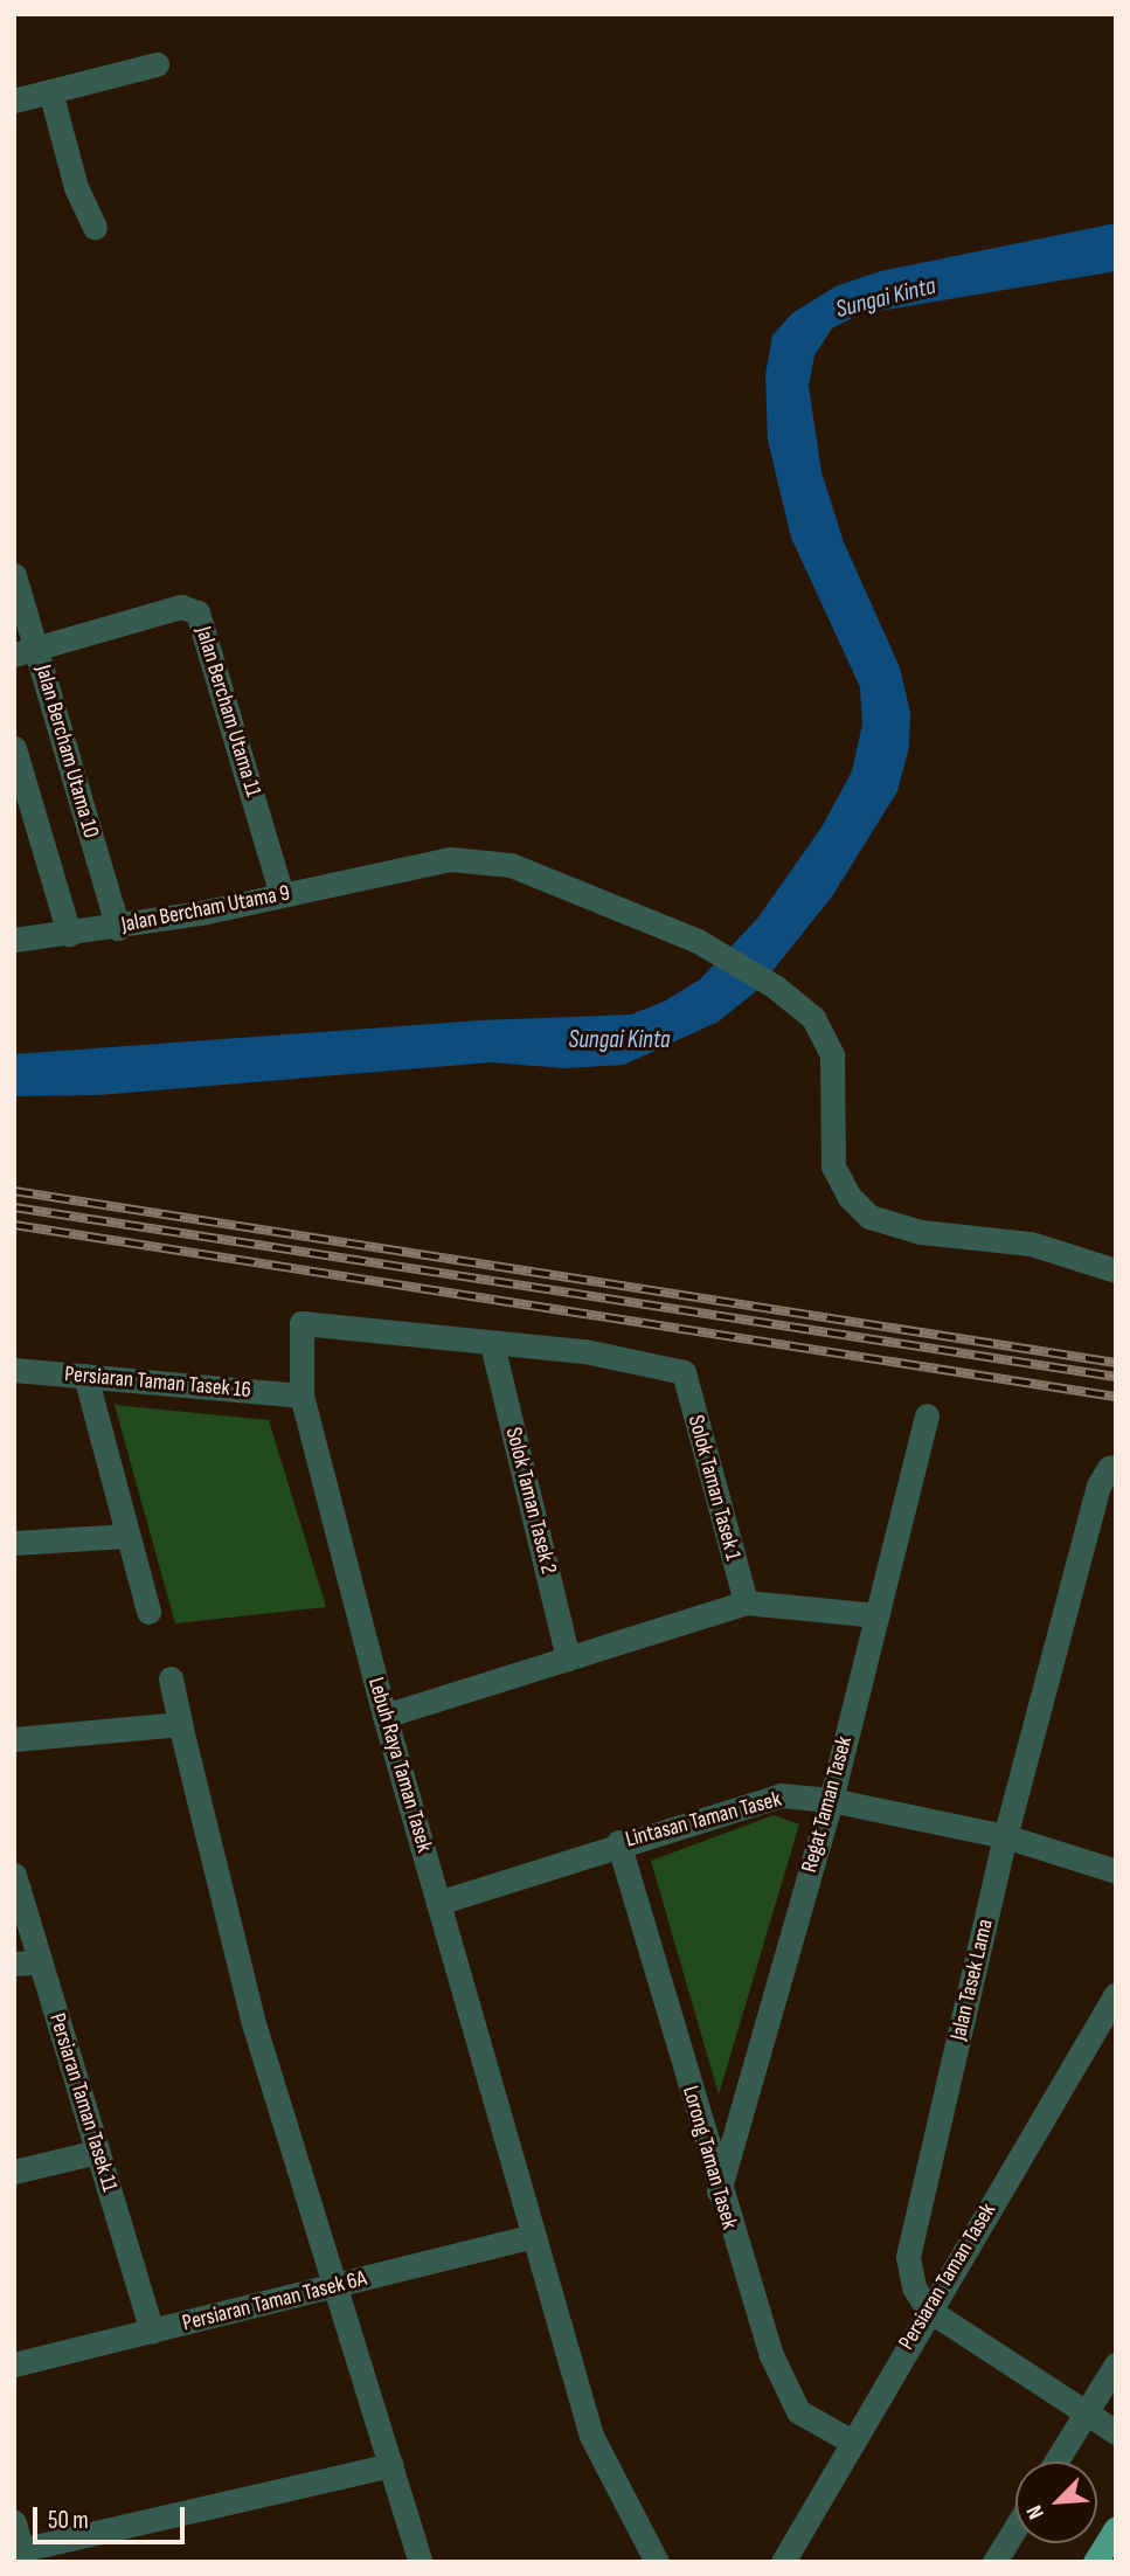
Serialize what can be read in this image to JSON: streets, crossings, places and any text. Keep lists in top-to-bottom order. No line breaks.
{"streets":{"street":["Jalan Bercham Utama 11","Jalan Bercham Utama 10","Jalan Bercham Utama 9","Persiaran Taman Tasek 16","Solok Taman Tasek 1","Solok Taman Tasek 2","Lebuh Raya Taman Tasek","Regat Taman Tasek","Lintasan Taman Tasek","Jalan Tasek Lama","Persiaran Taman Tasek 11","Lorong Taman Tasek","Persiaran Taman Tasek","Persiaran Taman Tasek 6A"]},"crossings":[["Jalan Bercham Utama 11","Jalan Bercham Utama 10"],["Jalan Bercham Utama 11","Jalan Bercham Utama 9"],["Jalan Bercham Utama 10","Jalan Bercham Utama 9"],["Persiaran Taman Tasek 16","Lebuh Raya Taman Tasek"],["Solok Taman Tasek 1","Lebuh Raya Taman Tasek"],["Solok Taman Tasek 2","Lebuh Raya Taman Tasek"],["Lebuh Raya Taman Tasek","Lintasan Taman Tasek"],["Lebuh Raya Taman Tasek","Persiaran Taman Tasek 6A"],["Regat Taman Tasek","Lintasan Taman Tasek"],["Regat Taman Tasek","Lorong Taman Tasek"],["Lintasan Taman Tasek","Jalan Tasek Lama"],["Lintasan Taman Tasek","Lorong Taman Tasek"],["Jalan Tasek Lama","Persiaran Taman Tasek"],["Persiaran Taman Tasek 11","Persiaran Taman Tasek 6A"],["Lorong Taman Tasek","Persiaran Taman Tasek"]],"water":["Sungai Kinta"],"scale_bar":"50 m","north":"bottom left"}
